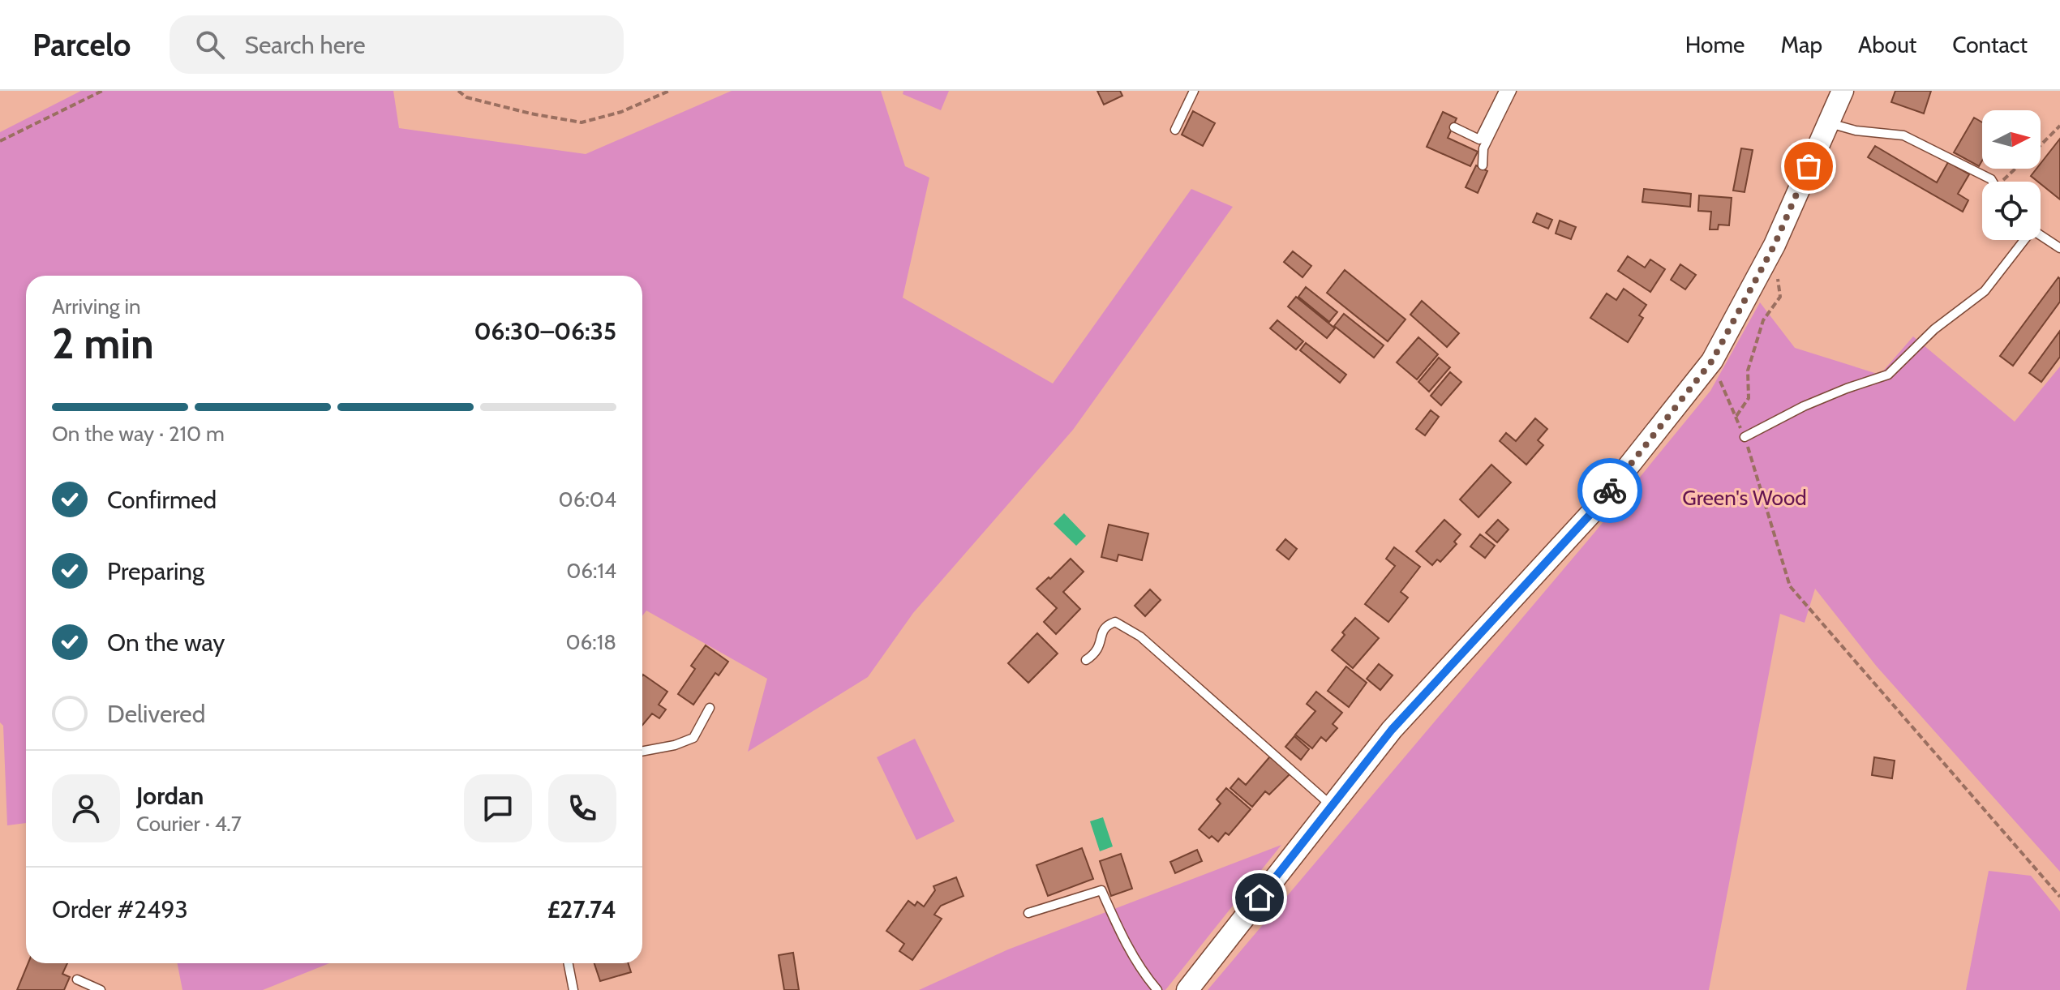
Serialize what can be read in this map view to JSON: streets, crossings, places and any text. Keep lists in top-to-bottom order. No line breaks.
{"parks":["Green's Wood"],"north":"right","page":{"header":"Parcelo","search":"Search here","nav":["Home","Map","About","Contact"],"heading":["2 min","Arriving in","06:30–06:35"],"panel":["Jordan","Courier · 4.7","Order #2493","£27.74"],"bar":"On the way · 210 m","list":[["Confirmed","06:04"],["Preparing","06:14"],["On the way","06:18"],"Delivered"]}}
